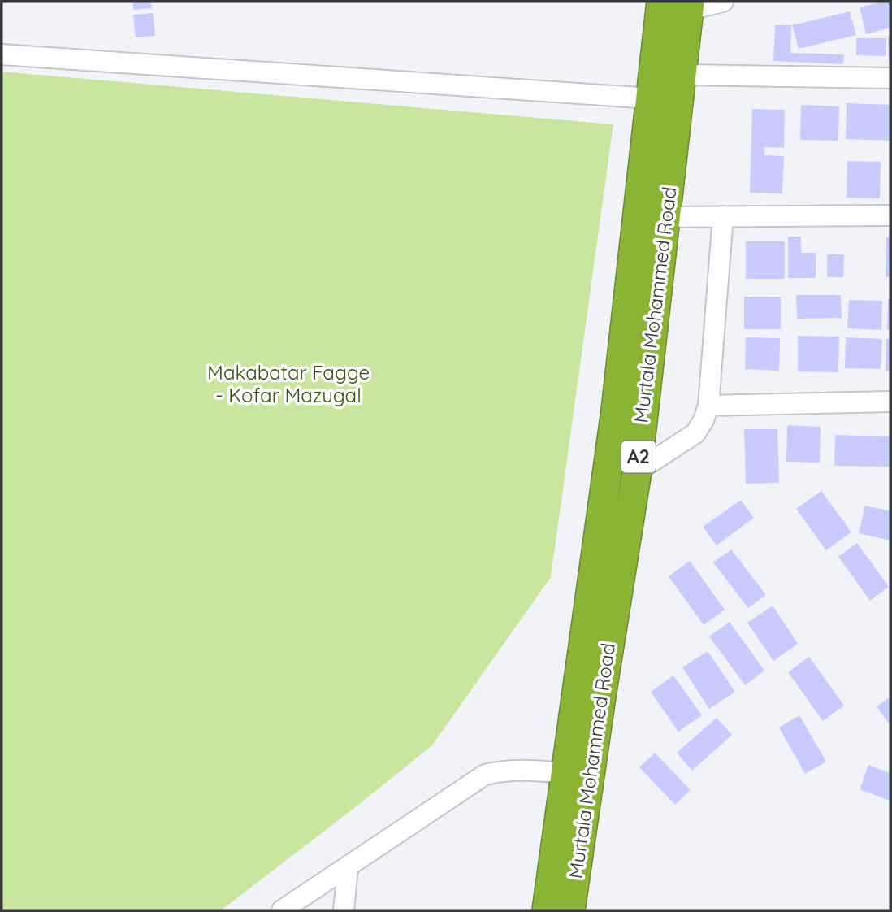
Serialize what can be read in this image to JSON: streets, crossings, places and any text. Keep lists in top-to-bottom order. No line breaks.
{"streets":{"highway":["Murtala Mohammed Road","A2"]},"parks":["Makabatar Fagge - Kofar Mazugal"]}
